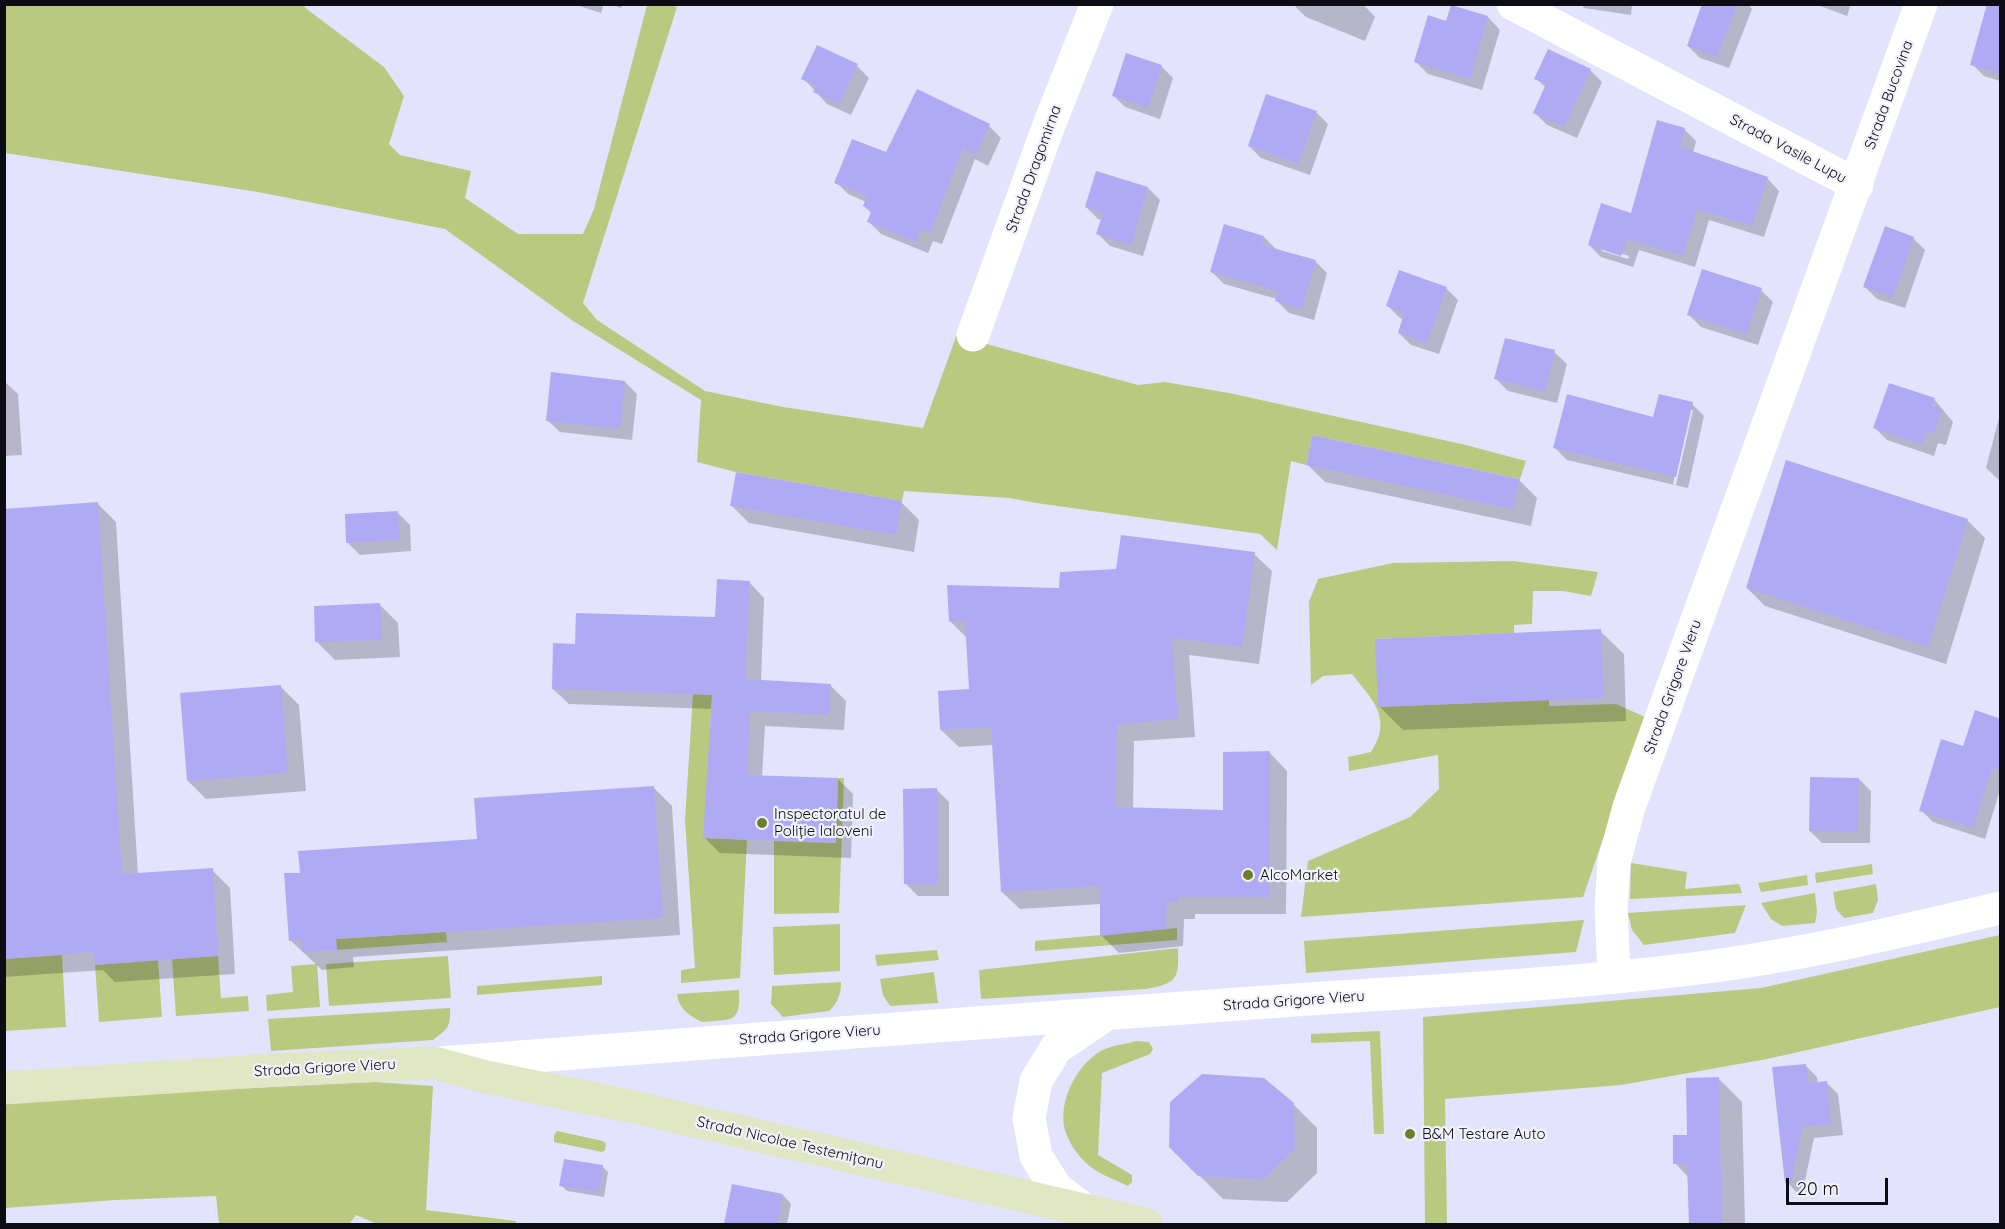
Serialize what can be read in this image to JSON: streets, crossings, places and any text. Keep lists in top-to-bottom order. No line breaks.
{"streets":{"main road":["Strada Grigore Vieru","Strada Nicolae Testemițanu"],"street":["Strada Bucovina","Strada Vasile Lupu","Strada Dragomirna"]},"crossings":[["Strada Bucovina","Strada Vasile Lupu"],["Strada Vasile Lupu","Strada Grigore Vieru"],["Strada Grigore Vieru","Strada Nicolae Testemițanu"]],"places":["Inspectoratul de Poliție Ialoveni","AlcoMarket","B&M Testare Auto"],"scale_bar":"20 m"}
